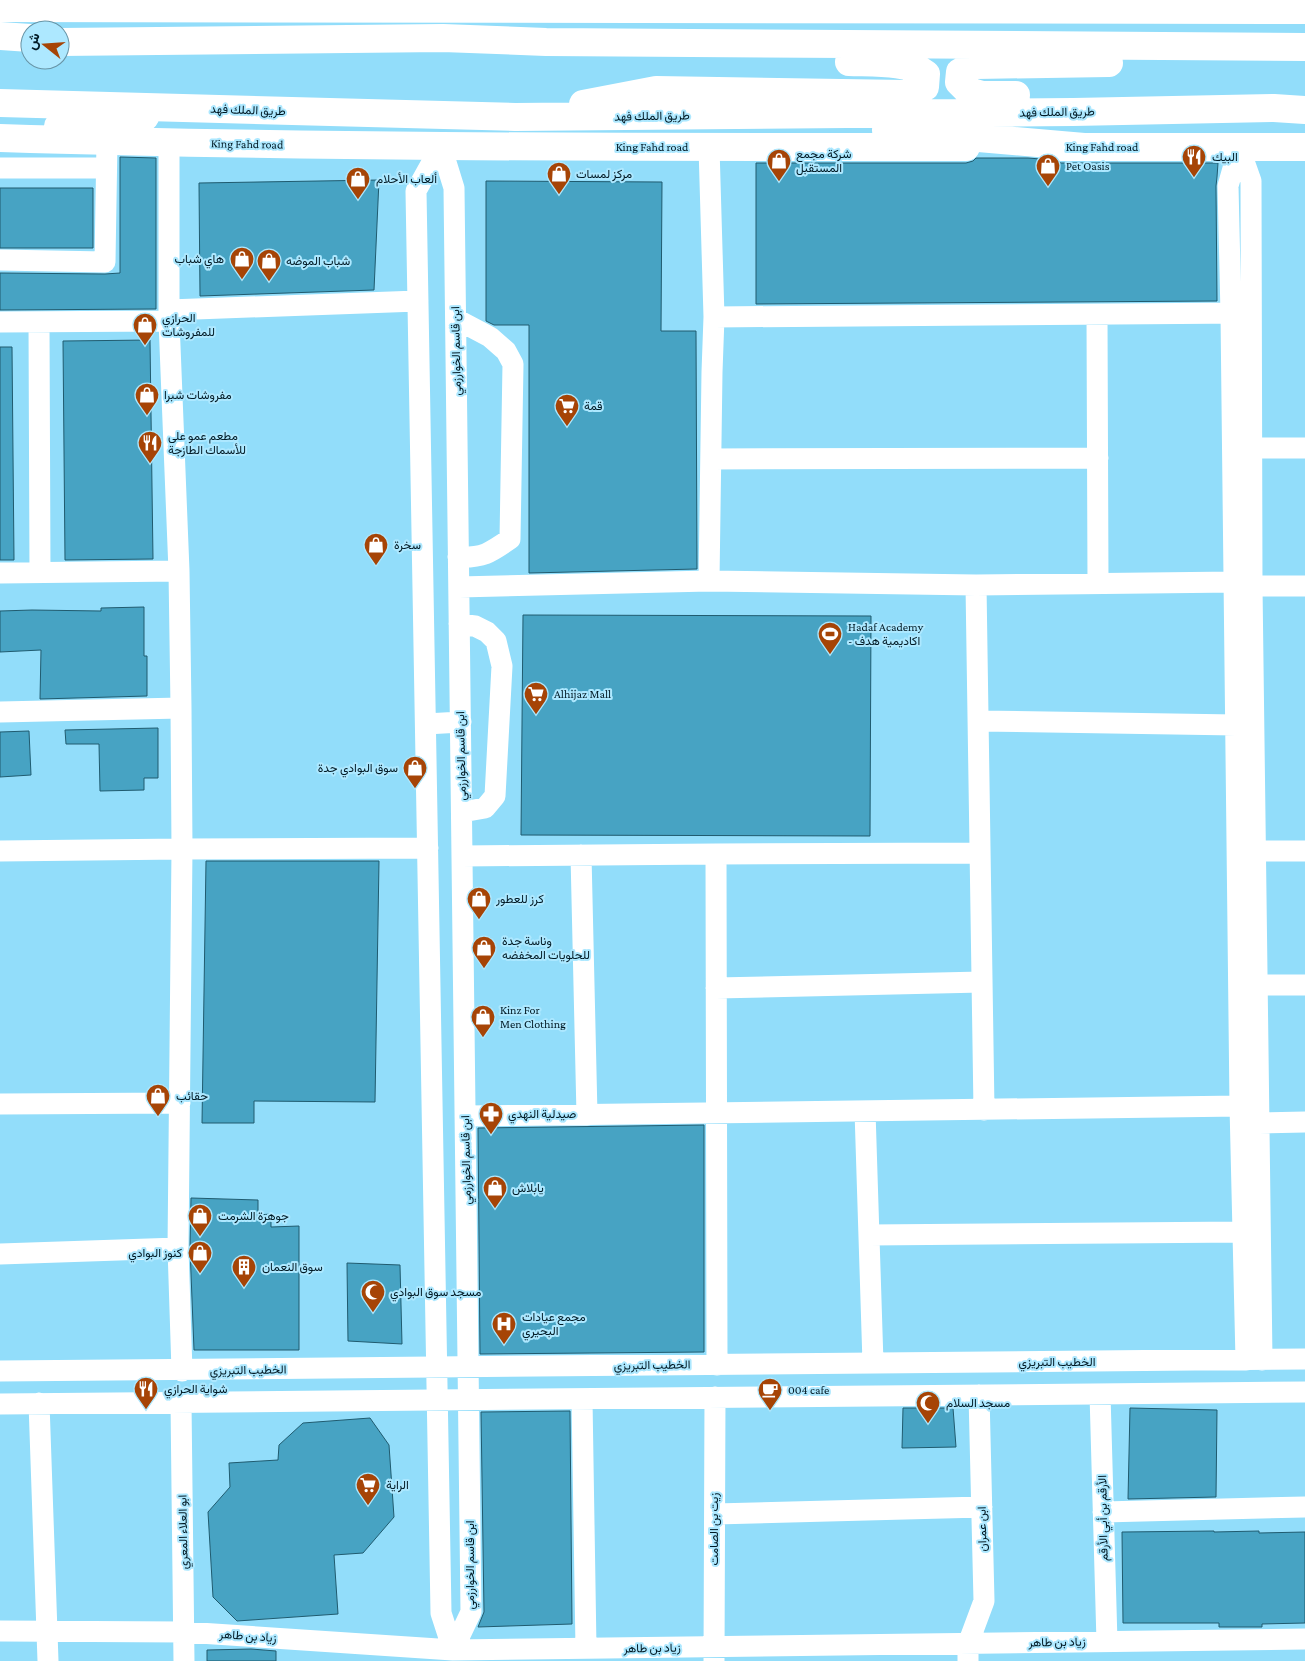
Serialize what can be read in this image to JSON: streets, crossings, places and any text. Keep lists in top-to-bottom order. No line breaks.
{"streets":{"main road":["طريق الملك فهد","King Fahd road"],"street":["ابن قاسم الخوارزمي","الخطيب التبريزي","الأرقم بن أبي الأرقم","زيت بن الصامت","ابن عمران","ابو العلاء المعري","زياد بن طاهر"]},"crossings":[["King Fahd road","ابن قاسم الخوارزمي"],["ابن قاسم الخوارزمي","الخطيب التبريزي"],["ابن قاسم الخوارزمي","زياد بن طاهر"],["الأرقم بن أبي الأرقم","زياد بن طاهر"],["زيت بن الصامت","زياد بن طاهر"],["ابن عمران","زياد بن طاهر"],["ابو العلاء المعري","زياد بن طاهر"]],"places":{"restaurant":["البيك","مطعم عمو علي للأسماك الطازجة","شواية الحرازي"],"shop":["شركة مجمع المستقبل","Pet Oasis","مركز لمسات","ألعاب الأحلام","هاي شباب","شباب الموضه","الحرازي للمفروشات","مفروشات شبرا","سخرة","سوق البوادي جدة","كرز للعطور","وناسة جدة للحلويات المخفضه","Kinz For Men Clothing","حقائب","يابلاش","جوهرة الشرمت","كنوز البوادي"],"supermarket":["قمة","Alhijaz Mall","الراية"],"sports":["Hadaf Academy - اكاديمية هدف"],"pharmacy":["صيدلية النهدي"],"building":["سوق النعمان"],"mosque":["مسجد سوق البوادي","مسجد السلام"],"hospital":["مجمع عيادات البحيري"],"cafe":["004 cafe"]},"north":"left"}
